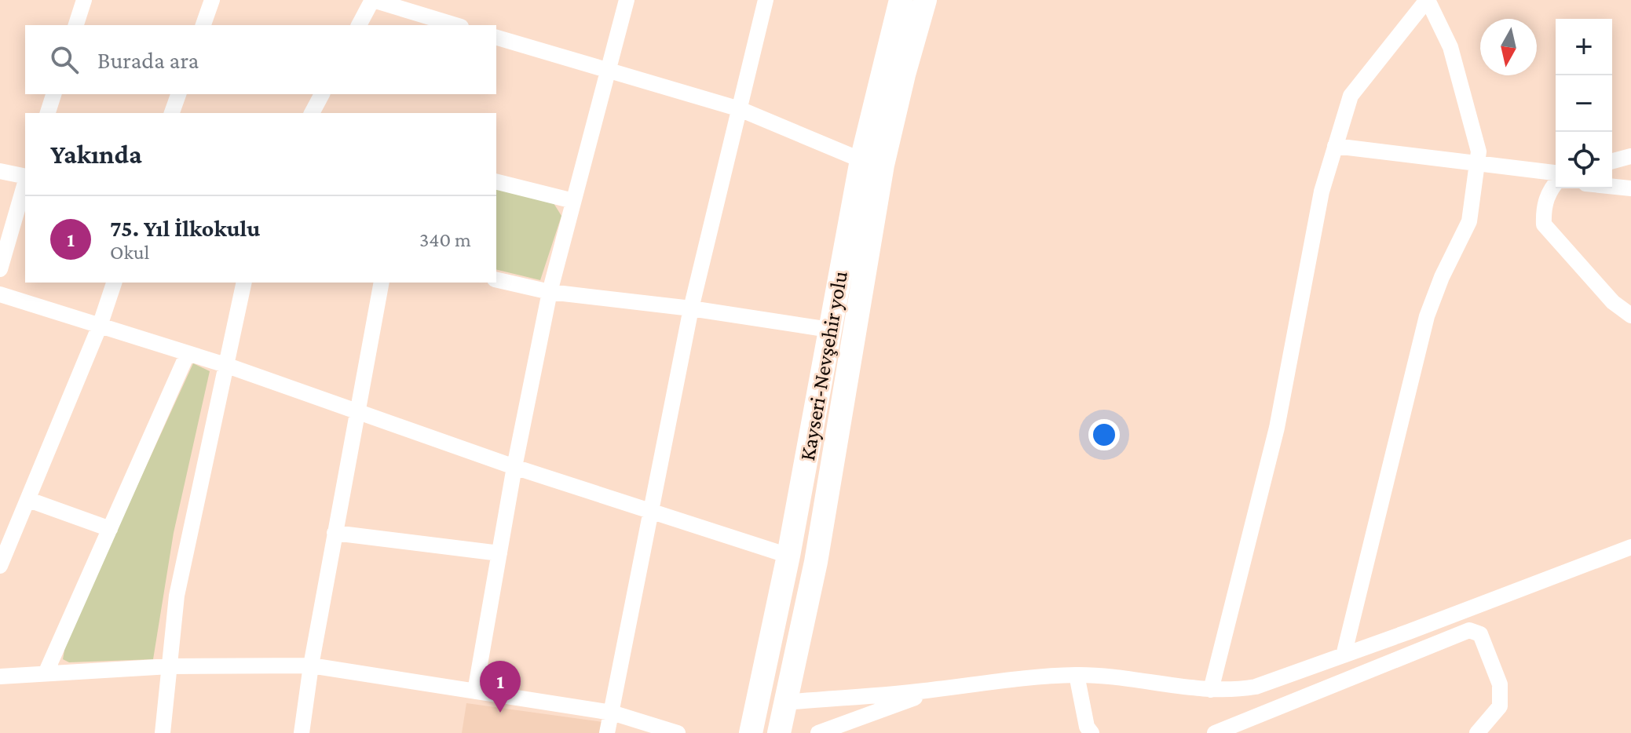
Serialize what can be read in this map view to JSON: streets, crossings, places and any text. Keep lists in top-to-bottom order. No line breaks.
{"streets":{"highway":["Kayseri-Nevşehir yolu"]},"north":"bottom","page":{"map_buttons":["+","−"],"search":"Burada ara","heading":"Yakında","list":[{"mark":"1","name":"75. Yıl İlkokulu","note":"Okul","value":"340 m"}],"pins":"1"}}
